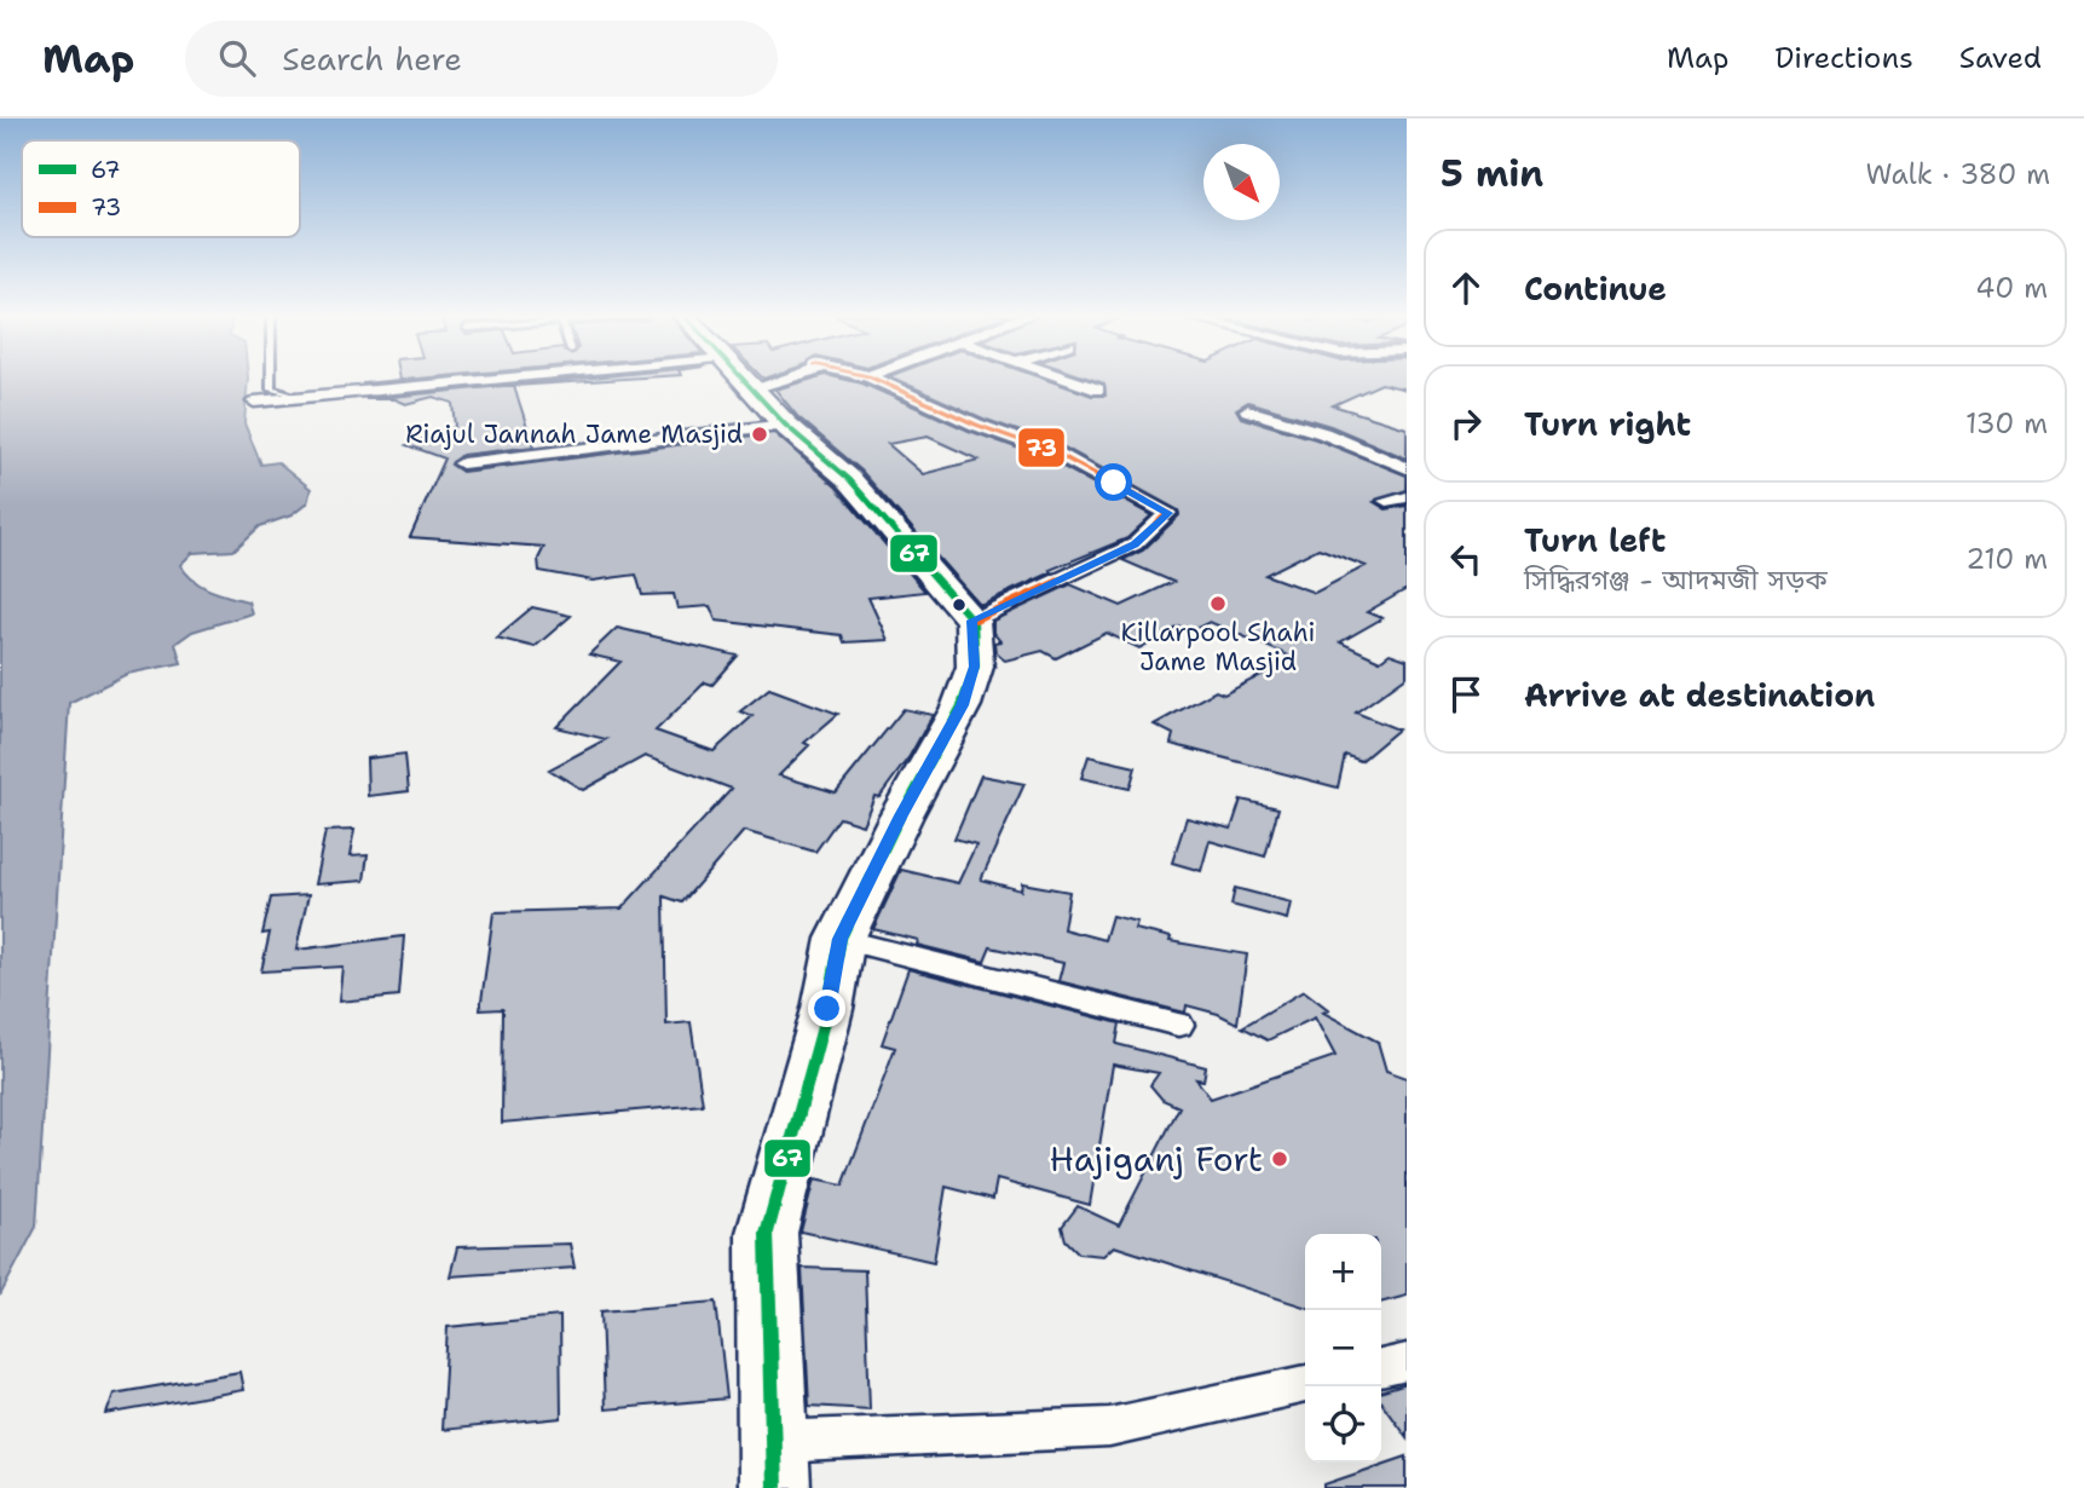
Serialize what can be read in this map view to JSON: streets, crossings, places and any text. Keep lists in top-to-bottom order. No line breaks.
{"places":["Riajul Jannah Jame Masjid","Killarpool Shahi Jame Masjid","Hajiganj Fort"],"lines":["transit line 67","transit line 73"],"legend":["67","73"],"north":"bottom right","page":{"header":"Map","search":"Search here","nav":["Map","Directions","Saved"],"heading":["5 min","Walk · 380 m"],"list":[["Continue","40 m"],["Turn right","130 m"],["Turn left","সিদ্ধিরগঞ্জ - আদমজী সড়ক","210 m"],"Arrive at destination"],"map_buttons":["+","−"]}}
